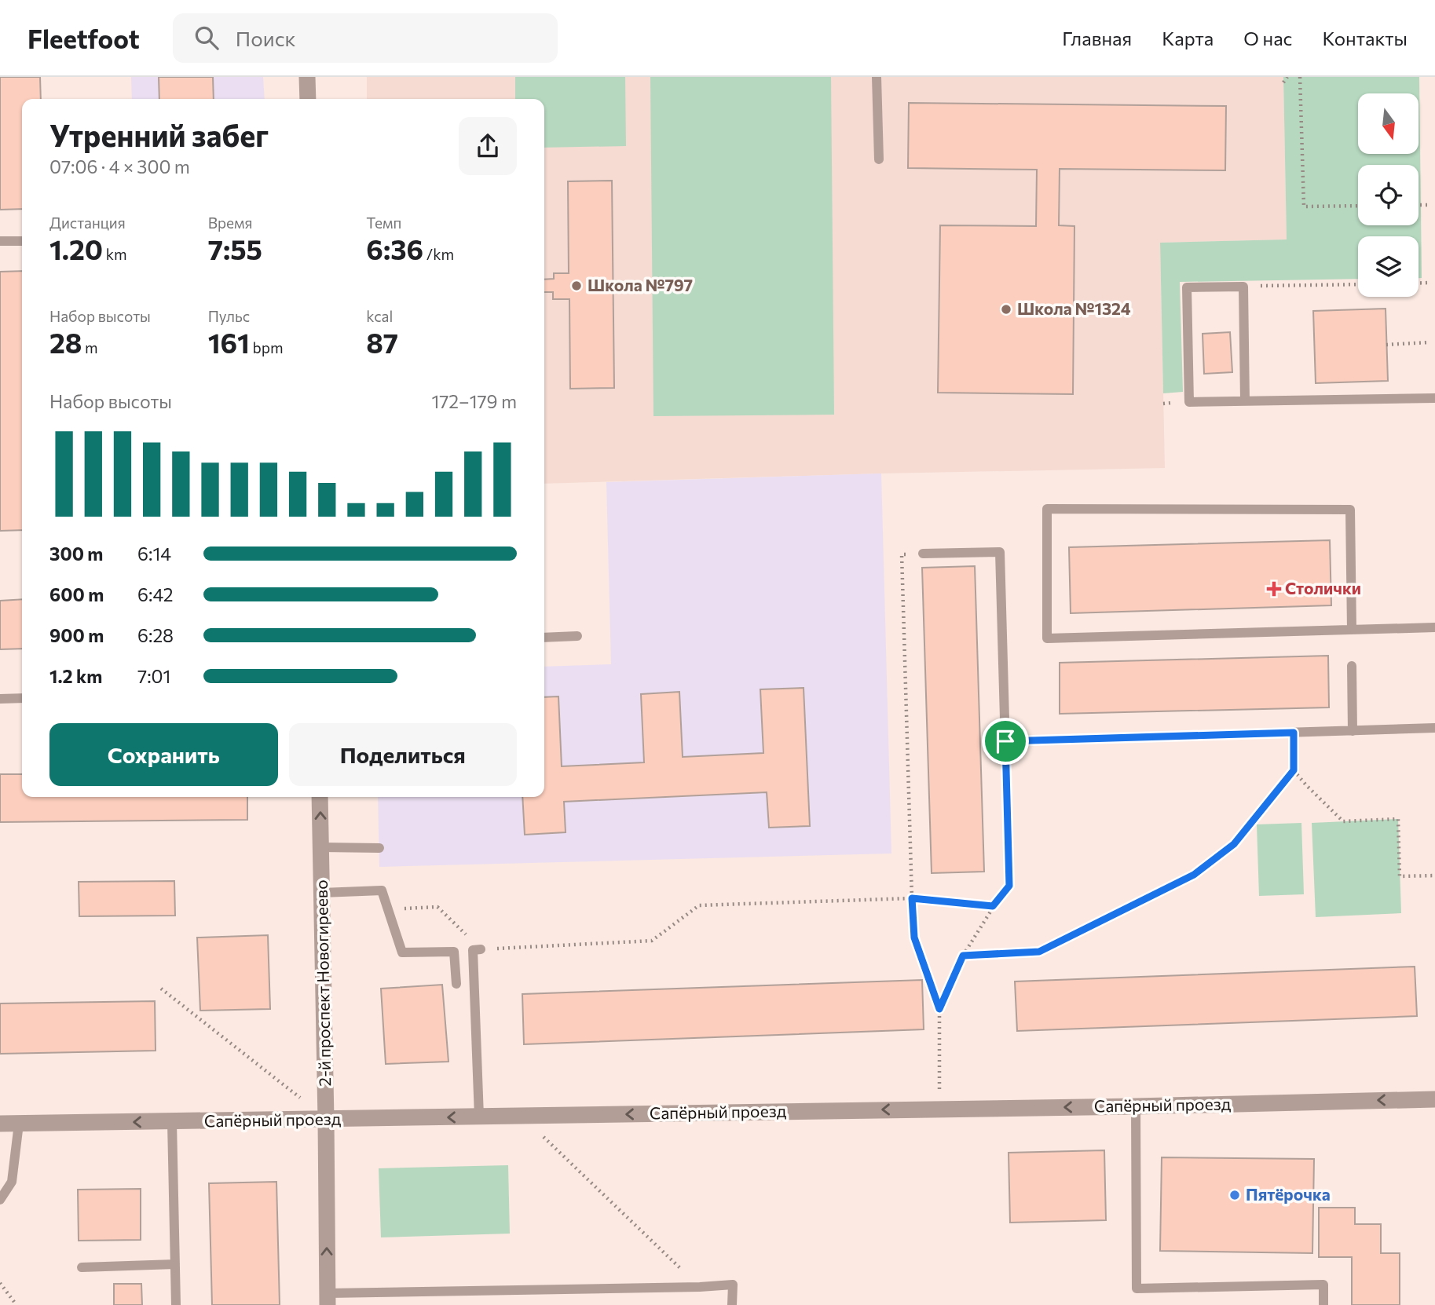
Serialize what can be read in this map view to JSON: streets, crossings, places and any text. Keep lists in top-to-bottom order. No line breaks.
{"streets":{"street":["2-й проспект Новогиреево","Сапёрный проезд"]},"crossings":[["2-й проспект Новогиреево","Сапёрный проезд"]],"one_way":["2-й проспект Новогиреево","Сапёрный проезд"],"places":{"other":["Школа №797","Школа №1324","Пятёрочка"],"health":["Столички"]},"north":"bottom","page":{"header":"Fleetfoot","search":"Поиск","nav":["Главная","Карта","О нас","Контакты"],"heading":["Утренний забег","07:06 · 4 × 300 m"],"stats":[["Дистанция","1.20 km"],["Время","7:55"],["Темп","6:36 /km"],["Набор высоты","28 m"],["Пульс","161 bpm"],["kcal","87"]],"chart":["Набор высоты","172–179 m"],"list":[{"name":"300 m","note":"6:14"},{"name":"600 m","note":"6:42"},{"name":"900 m","note":"6:28"},{"name":"1.2 km","note":"7:01"}],"buttons":["Сохранить","Поделиться"]}}
